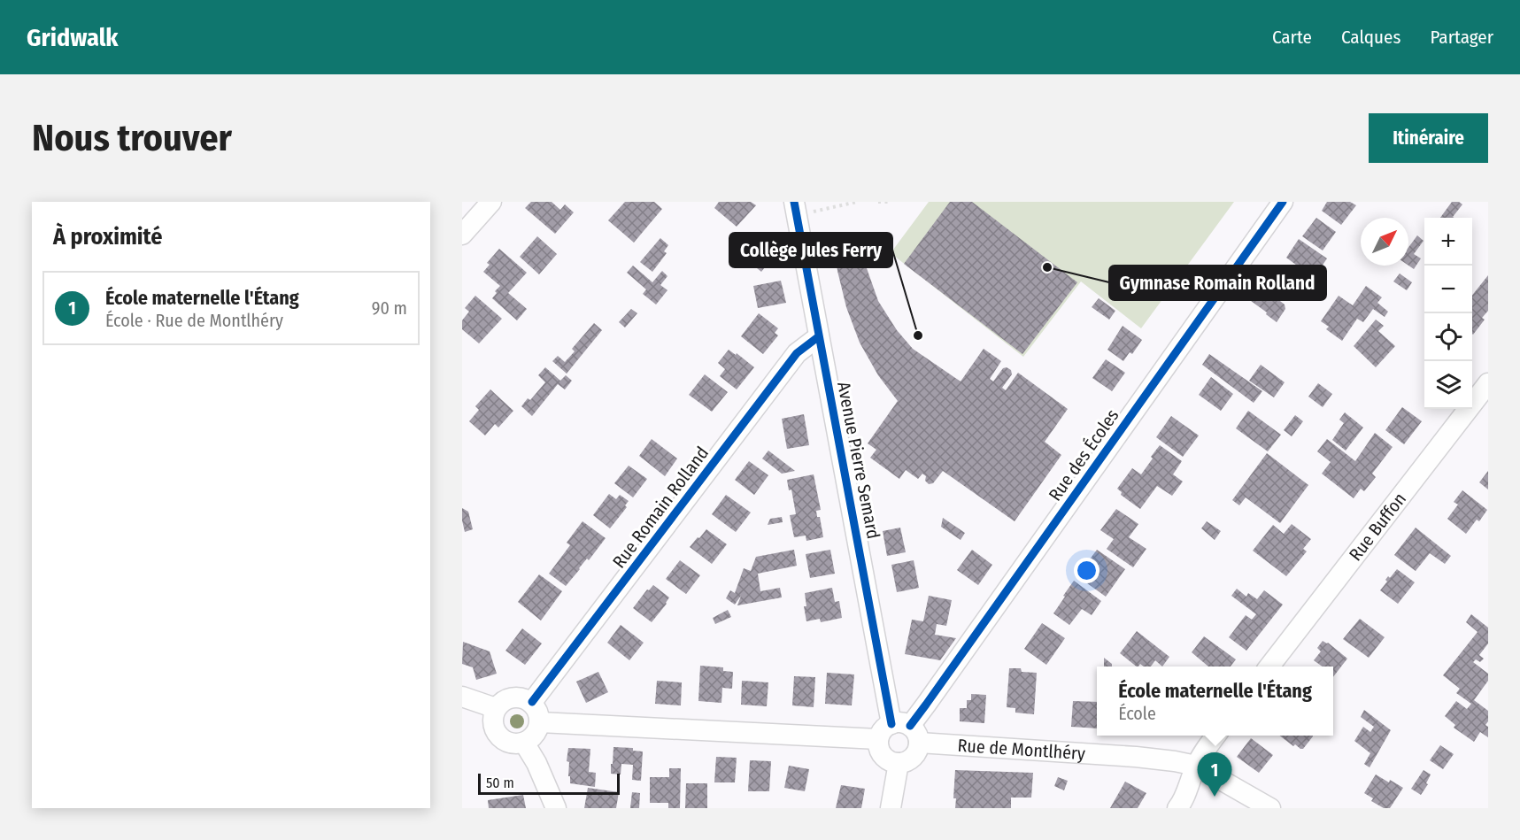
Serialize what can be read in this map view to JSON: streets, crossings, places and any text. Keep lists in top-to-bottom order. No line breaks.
{"streets":{"street":["Rue des Écoles","Avenue Pierre Semard","Rue Romain Rolland","Rue Buffon","Rue de Montlhéry"]},"crossings":[["Rue des Écoles","Avenue Pierre Semard"],["Rue des Écoles","Rue de Montlhéry"],["Avenue Pierre Semard","Rue Romain Rolland"],["Avenue Pierre Semard","Rue de Montlhéry"]],"places":["Gymnase Romain Rolland","Collège Jules Ferry"],"scale_bar":"50 m","north":"top right","page":{"header":"Gridwalk","nav":["Carte","Calques","Partager"],"buttons":"Itinéraire","title":"Nous trouver","heading":"À proximité","map_buttons":["+","−"],"list":[{"mark":"1","name":"École maternelle l'Étang","note":"École · Rue de Montlhéry","value":"90 m"}],"popup":["École maternelle l'Étang","École"],"pins":"1","scale":"50 m"}}
